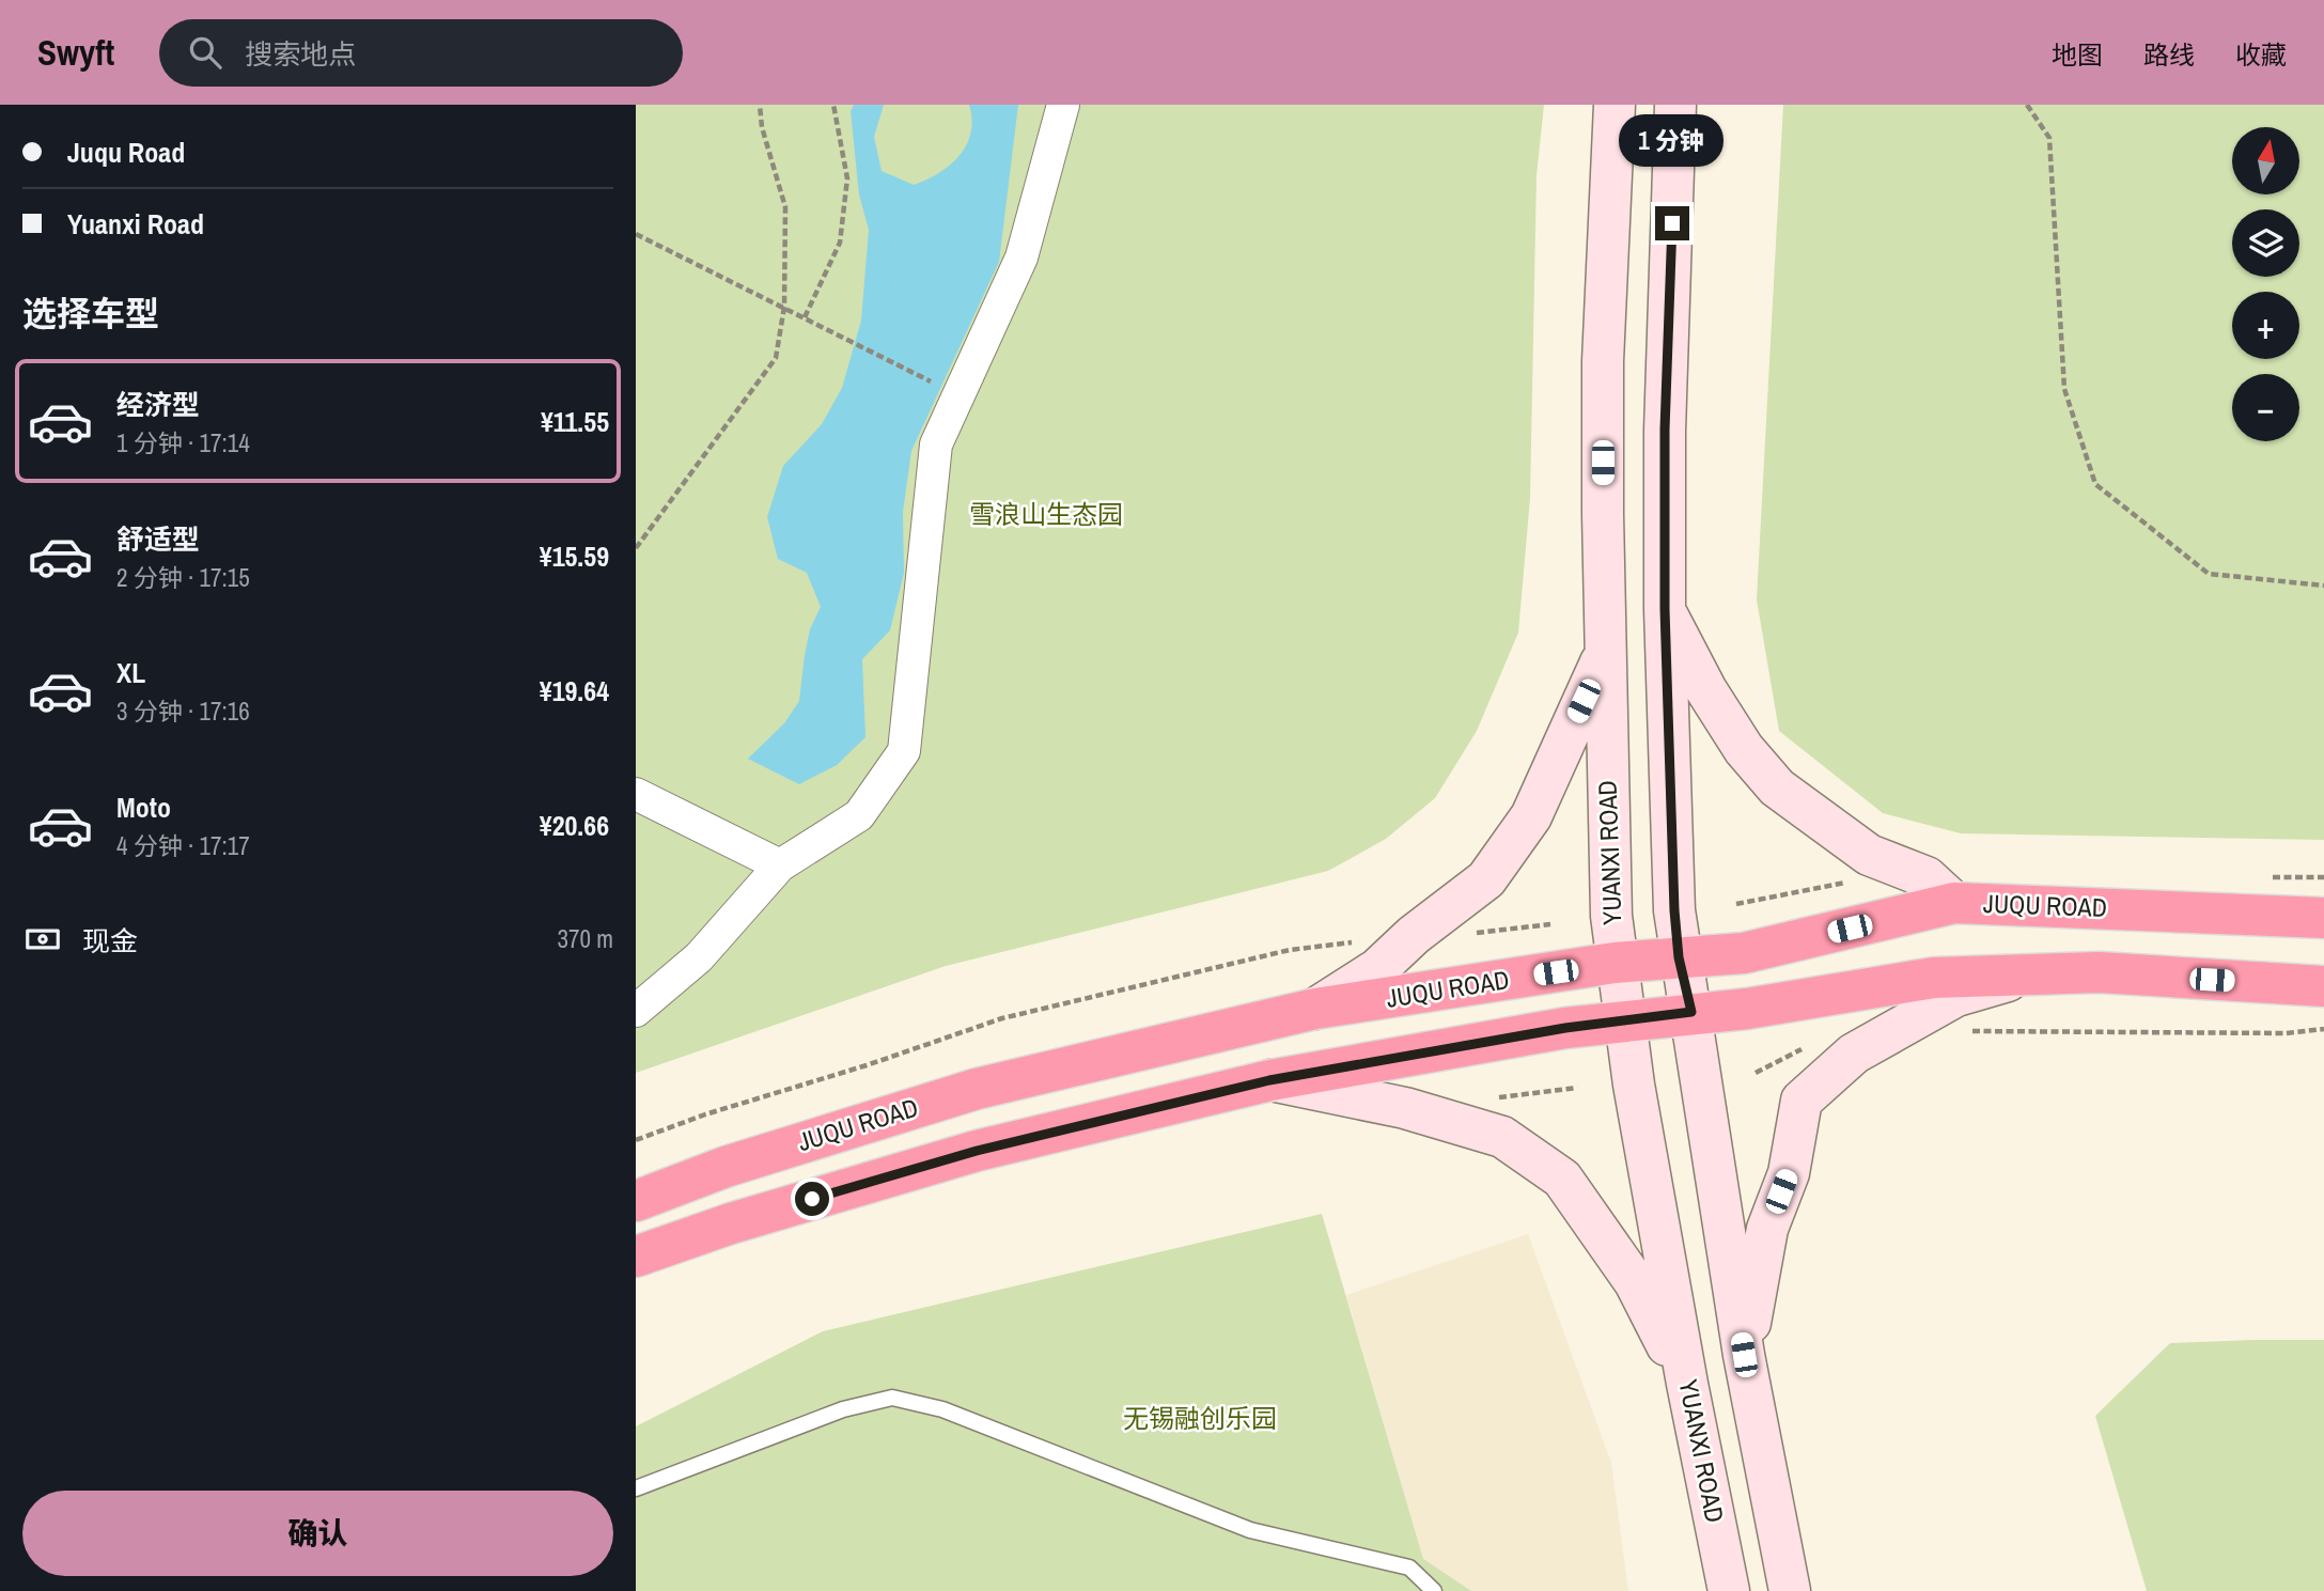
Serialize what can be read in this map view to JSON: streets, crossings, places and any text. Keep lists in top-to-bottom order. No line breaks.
{"streets":{"highway":["JUQU ROAD"],"main road":["YUANXI ROAD"]},"crossings":[["YUANXI ROAD","JUQU ROAD"]],"parks":["雪浪山生态园","无锡融创乐园"],"north":"top","page":{"header":"Swyft","search":"搜索地点","nav":["地图","路线","收藏"],"banner":["Juqu Road","Yuanxi Road"],"bubble":"1 分钟","map_buttons":["+","−"],"heading":"选择车型","list":[{"name":"经济型","note":"1 分钟 · 17:14","value":"¥11.55"},{"name":"舒适型","note":"2 分钟 · 17:15","value":"¥15.59"},{"name":"XL","note":"3 分钟 · 17:16","value":"¥19.64"},{"name":"Moto","note":"4 分钟 · 17:17","value":"¥20.66"}],"pay":["现金","370 m"],"buttons":"确认"}}
